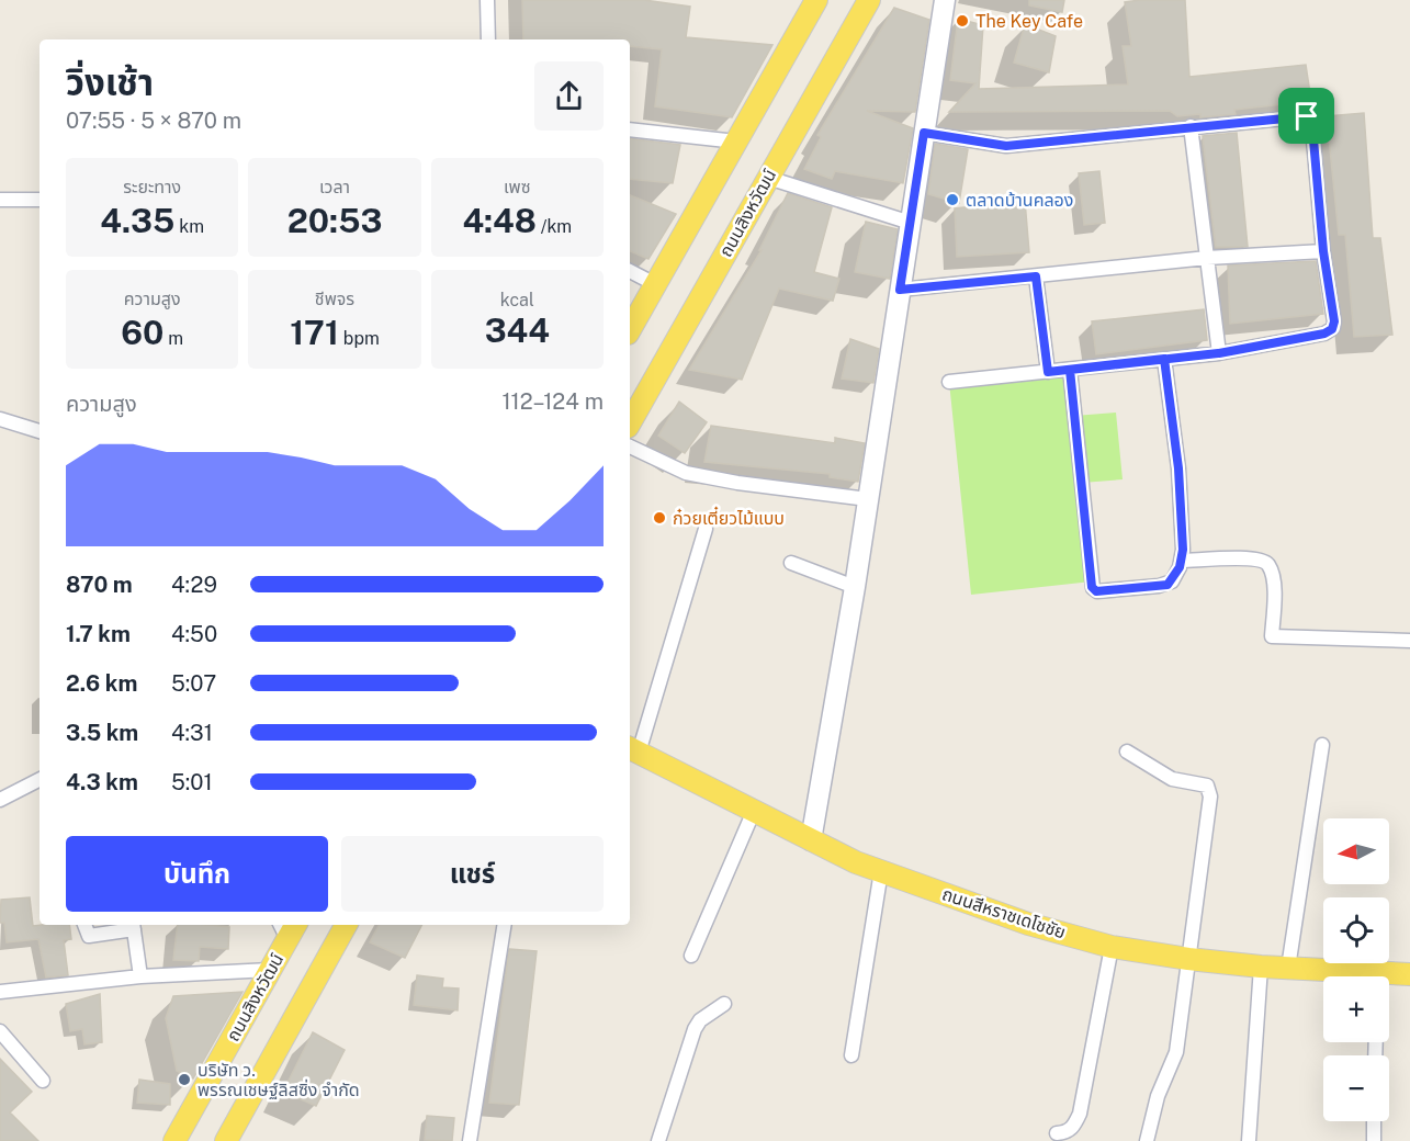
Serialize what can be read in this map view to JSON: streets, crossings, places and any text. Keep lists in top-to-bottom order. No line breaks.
{"streets":{"main road":["ถนนสิงหวัฒน์","ถนนสีหราชเดโชชัย"]},"places":["The Key Cafe","ตลาดบ้านคลอง","ก๋วยเตี๋ยวไม้แบบ","บริษัท ว. พรรณเชษฐ์ลิสซิ่ง จำกัด"],"north":"left","page":{"heading":["วิ่งเช้า","07:55 · 5 × 870 m"],"stats":[["ระยะทาง","4.35 km"],["เวลา","20:53"],["เพซ","4:48 /km"],["ความสูง","60 m"],["ชีพจร","171 bpm"],["kcal","344"]],"chart":["ความสูง","112–124 m"],"list":[{"name":"870 m","note":"4:29"},{"name":"1.7 km","note":"4:50"},{"name":"2.6 km","note":"5:07"},{"name":"3.5 km","note":"4:31"},{"name":"4.3 km","note":"5:01"}],"map_buttons":["+","−"],"buttons":["บันทึก","แชร์"]}}
